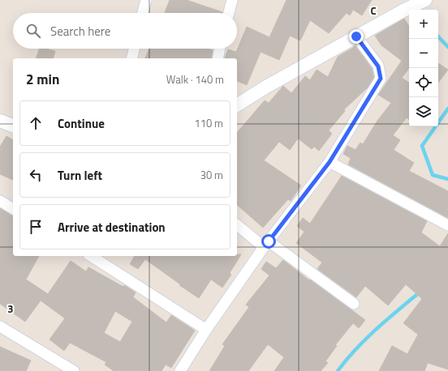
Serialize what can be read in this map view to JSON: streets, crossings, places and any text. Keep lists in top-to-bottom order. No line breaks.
{"page":{"map_buttons":["+","−"],"search":"Search here","heading":["2 min","Walk · 140 m"],"list":[["Continue","110 m"],["Turn left","30 m"],"Arrive at destination"]},"grid":{"columns":["C"],"rows":["3"]}}
